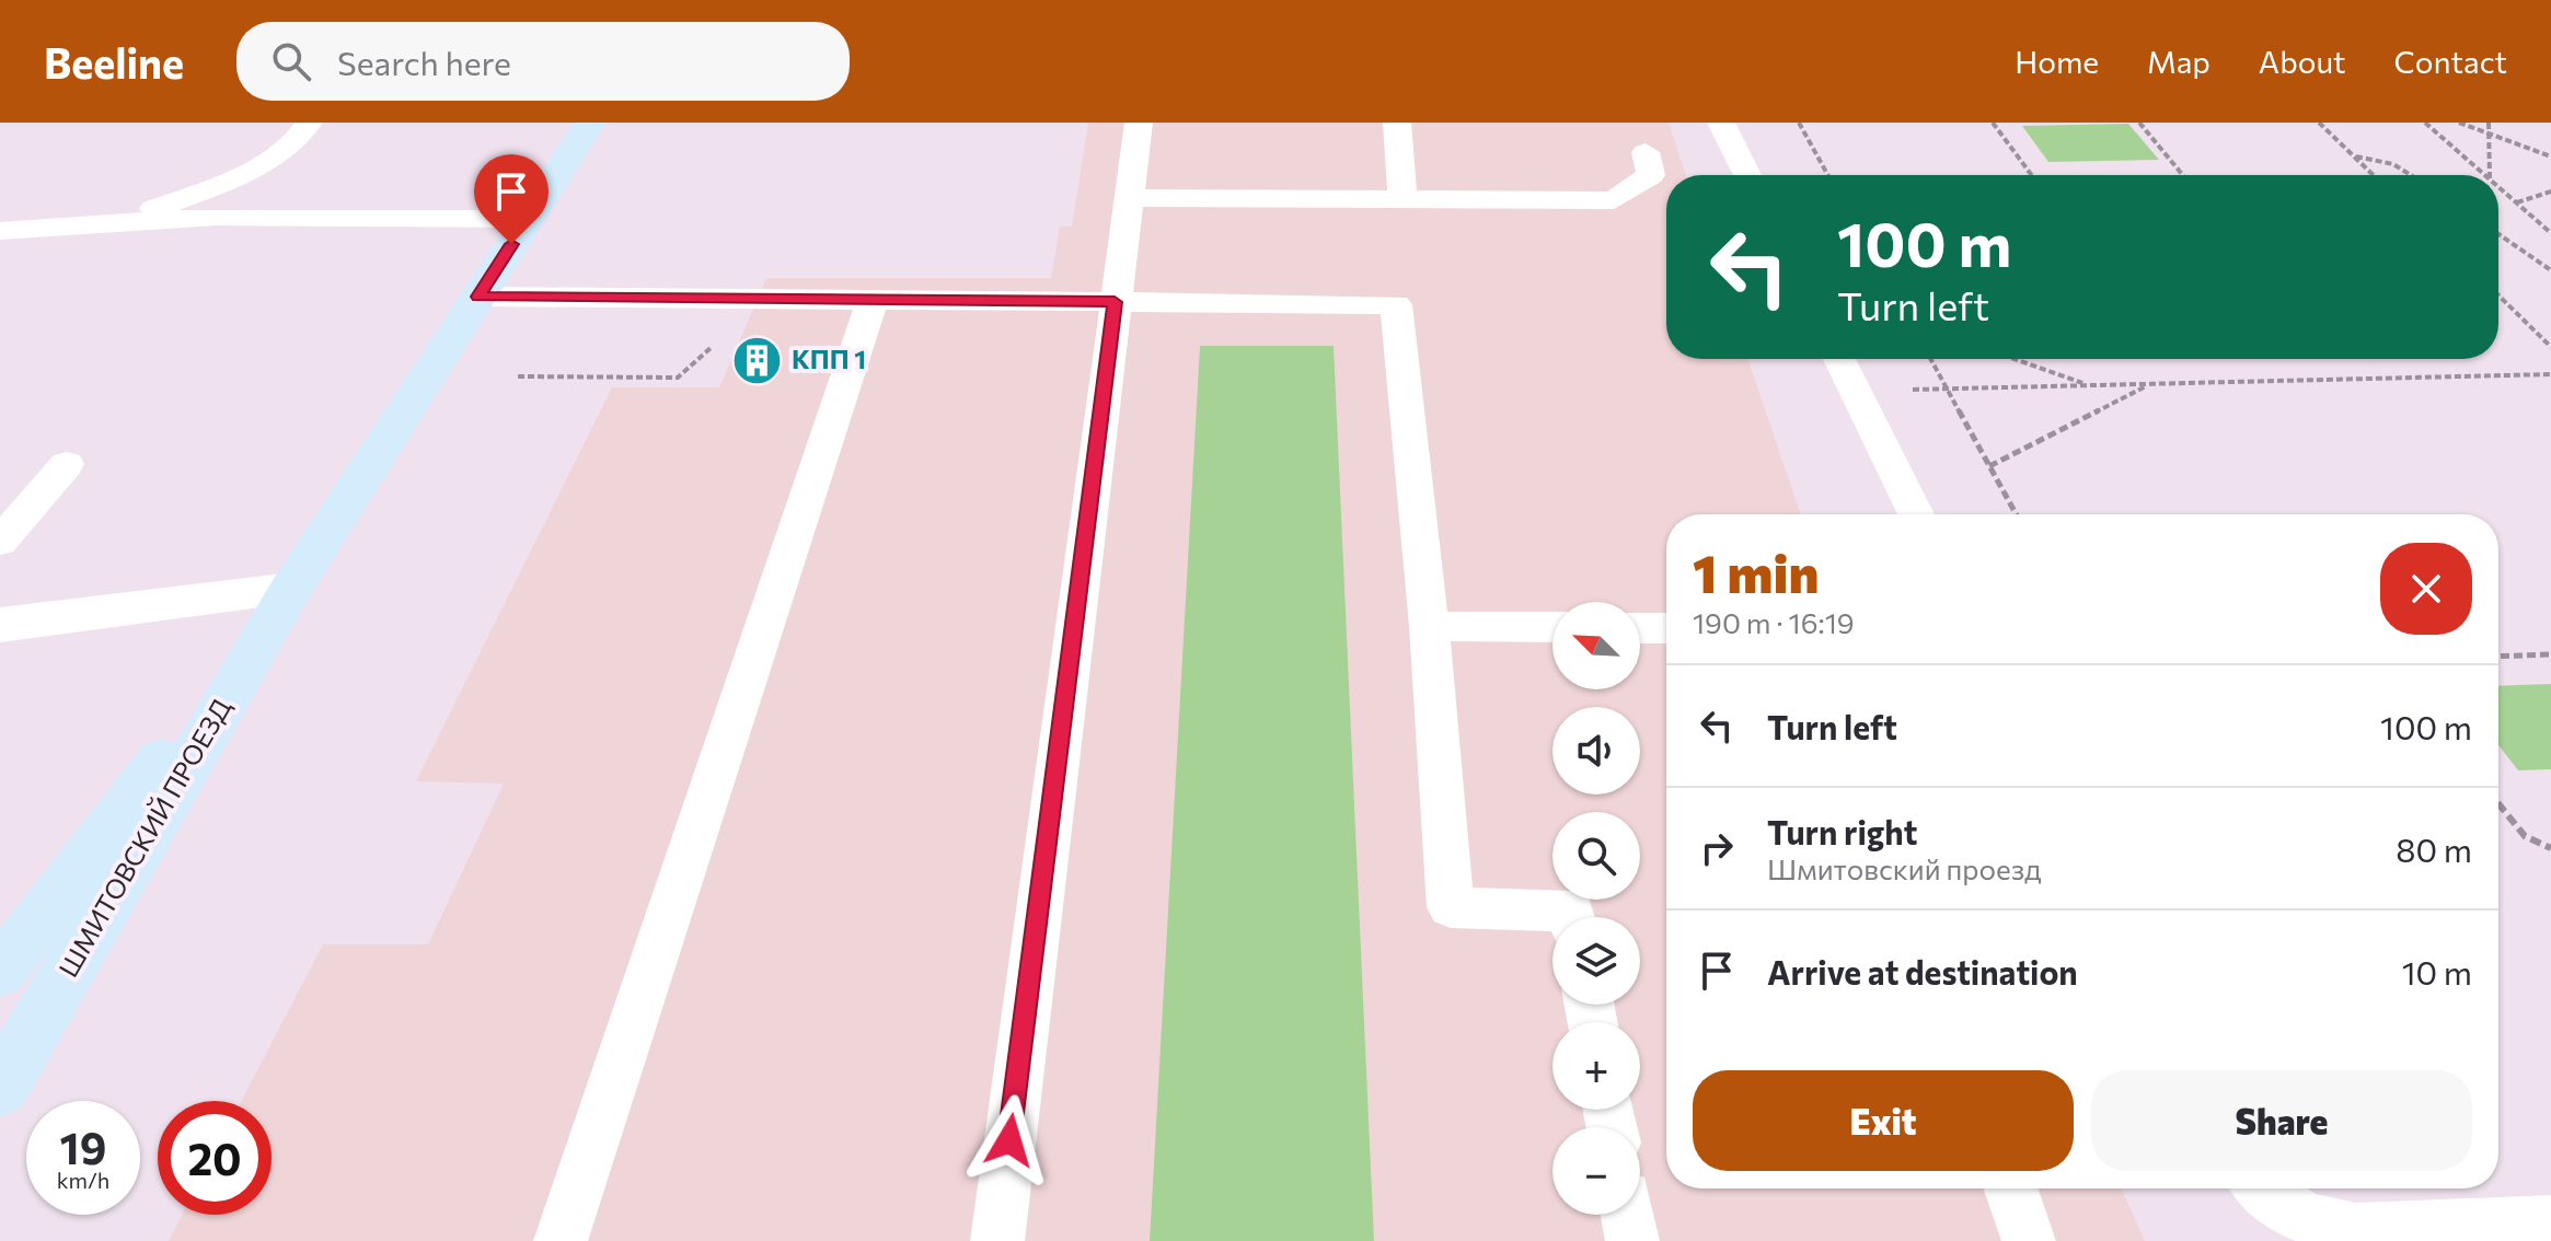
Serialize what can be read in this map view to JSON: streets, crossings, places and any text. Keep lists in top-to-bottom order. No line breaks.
{"streets":{"main road":["ШМИТОВСКИЙ ПРОЕЗД"]},"places":{"building":["КПП 1"]},"north":"top left","page":{"header":"Beeline","search":"Search here","nav":["Home","Map","About","Contact"],"turn":["100 m","Turn left"],"heading":["1 min","190 m · 16:19"],"map_buttons":["+","−"],"list":[{"name":"Turn left","value":"100 m"},{"name":"Turn right","note":"Шмитовский проезд","value":"80 m"},{"name":"Arrive at destination","value":"10 m"}],"buttons":["Exit","Share"],"speed":"19 km/h","limit":"20"}}
